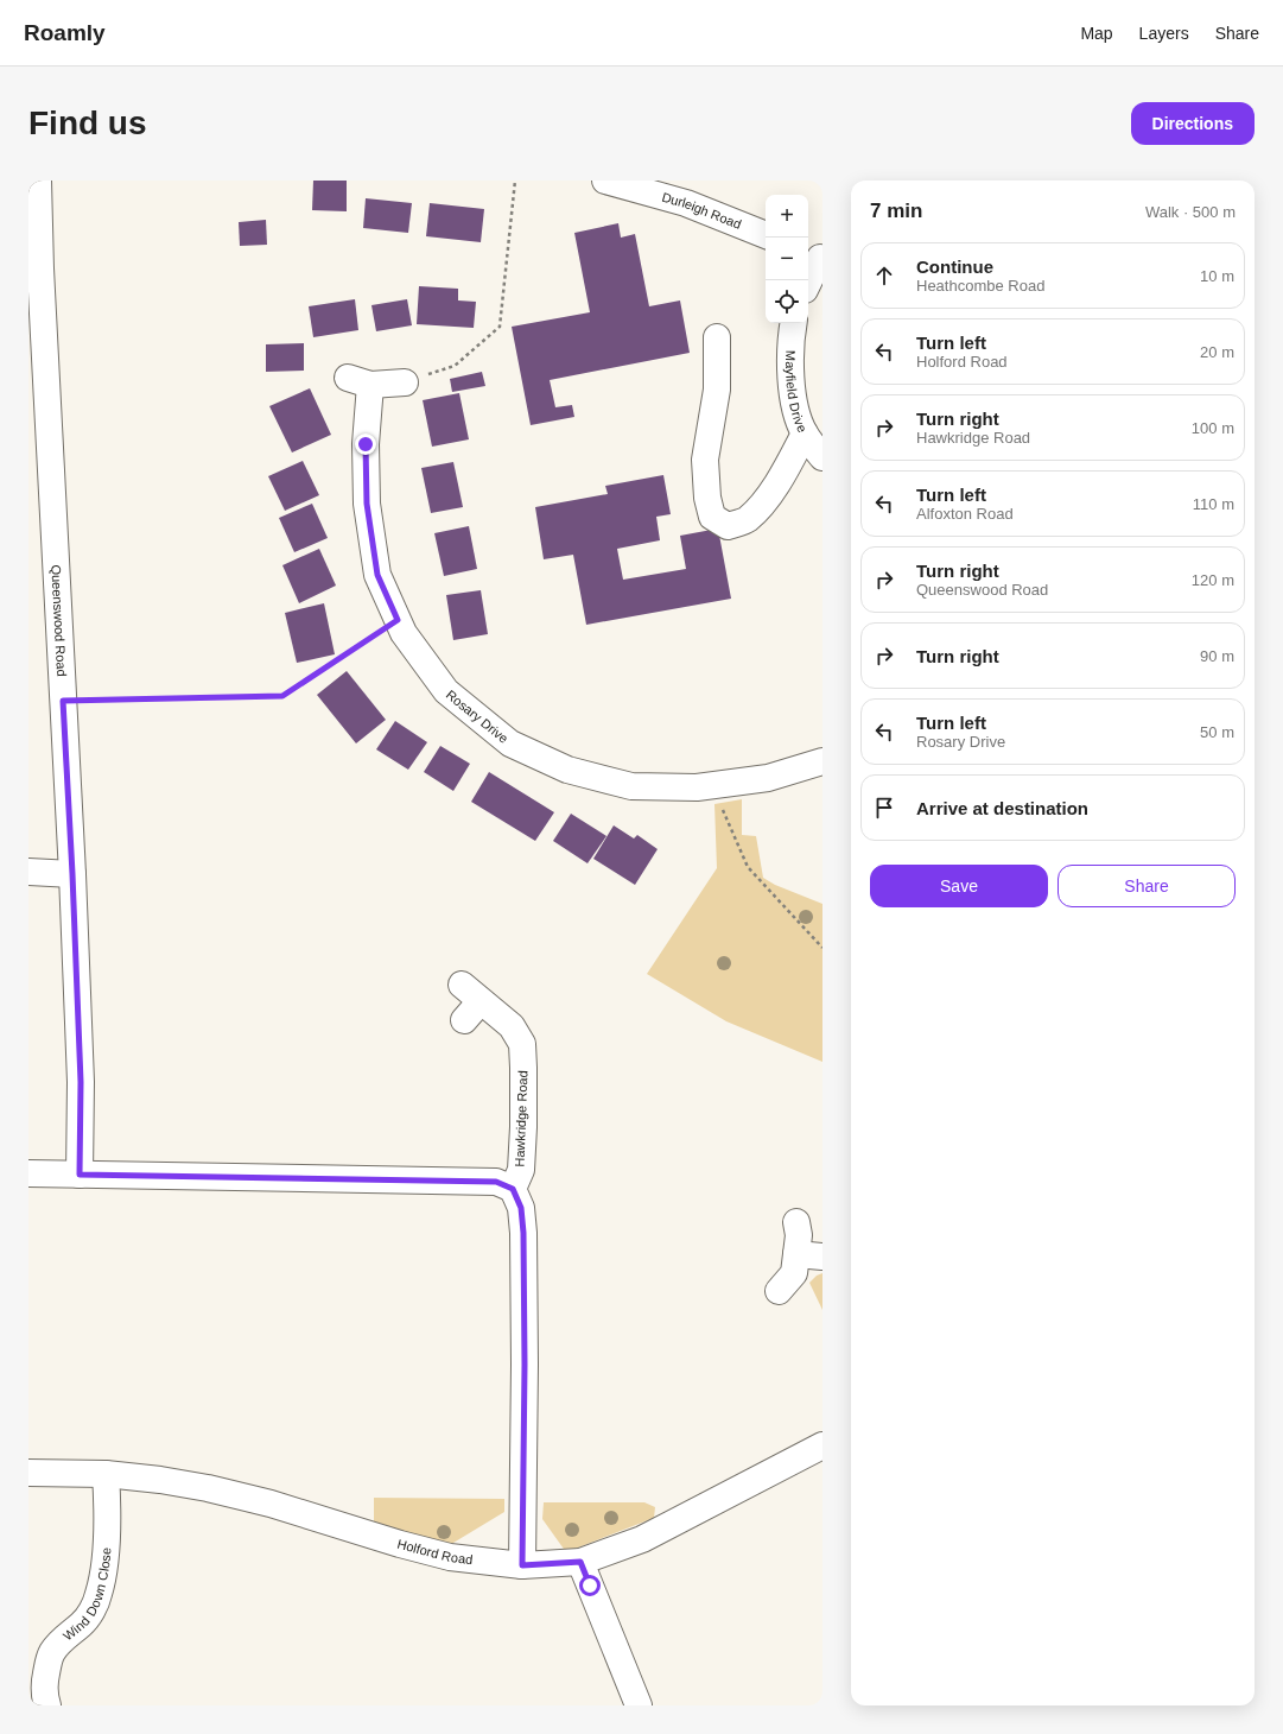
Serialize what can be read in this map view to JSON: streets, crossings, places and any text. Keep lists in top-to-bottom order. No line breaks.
{"streets":{"street":["Durleigh Road","Mayfield Drive","Queenswood Road","Rosary Drive","Hawkridge Road","Holford Road","Wind Down Close"]},"crossings":[["Holford Road","Wind Down Close"]],"page":{"header":"Roamly","nav":["Map","Layers","Share"],"buttons":["Directions",["Save","Share"]],"title":"Find us","heading":["7 min","Walk · 500 m"],"map_buttons":["+","−"],"list":[["Continue","Heathcombe Road","10 m"],["Turn left","Holford Road","20 m"],["Turn right","Hawkridge Road","100 m"],["Turn left","Alfoxton Road","110 m"],["Turn right","Queenswood Road","120 m"],["Turn right","90 m"],["Turn left","Rosary Drive","50 m"],"Arrive at destination"]}}
